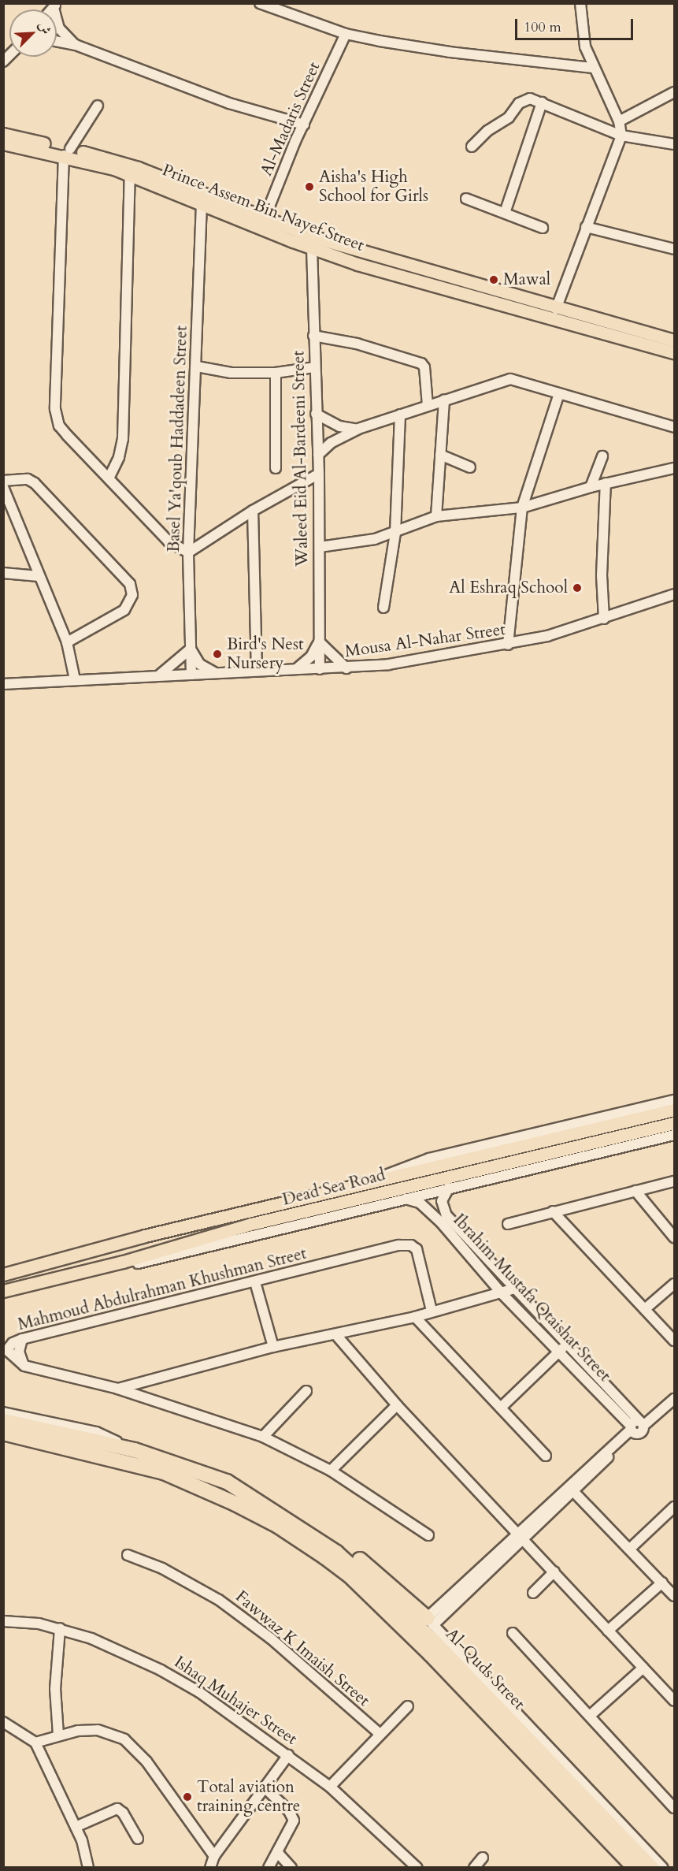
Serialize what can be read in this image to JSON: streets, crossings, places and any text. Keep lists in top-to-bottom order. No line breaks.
{"streets":{"highway":["Al-Quds Street"],"main road":["Prince Assem Bin Nayef Street","Dead Sea Road"],"street":["Al-Madaris Street","Basel Ya'qoub Haddadeen Street","Waleed Eid Al-Bardeeni Street","Mousa Al-Nahar Street","Mahmoud Abdulrahman Khushman Street","Ibrahim Mustafa Qtaishat Street","Fawwaz K Imaish Street","Ishaq Muhajer Street"]},"crossings":[["Al-Madaris Street","Prince Assem Bin Nayef Street"],["Prince Assem Bin Nayef Street","Basel Ya'qoub Haddadeen Street"],["Prince Assem Bin Nayef Street","Waleed Eid Al-Bardeeni Street"],["Basel Ya'qoub Haddadeen Street","Mousa Al-Nahar Street"],["Waleed Eid Al-Bardeeni Street","Mousa Al-Nahar Street"]],"places":["Aisha's High School for Girls","Mawal","Al Eshraq School","Bird's Nest Nursery","Total aviation training centre"],"scale_bar":"100 m","north":"top right"}
